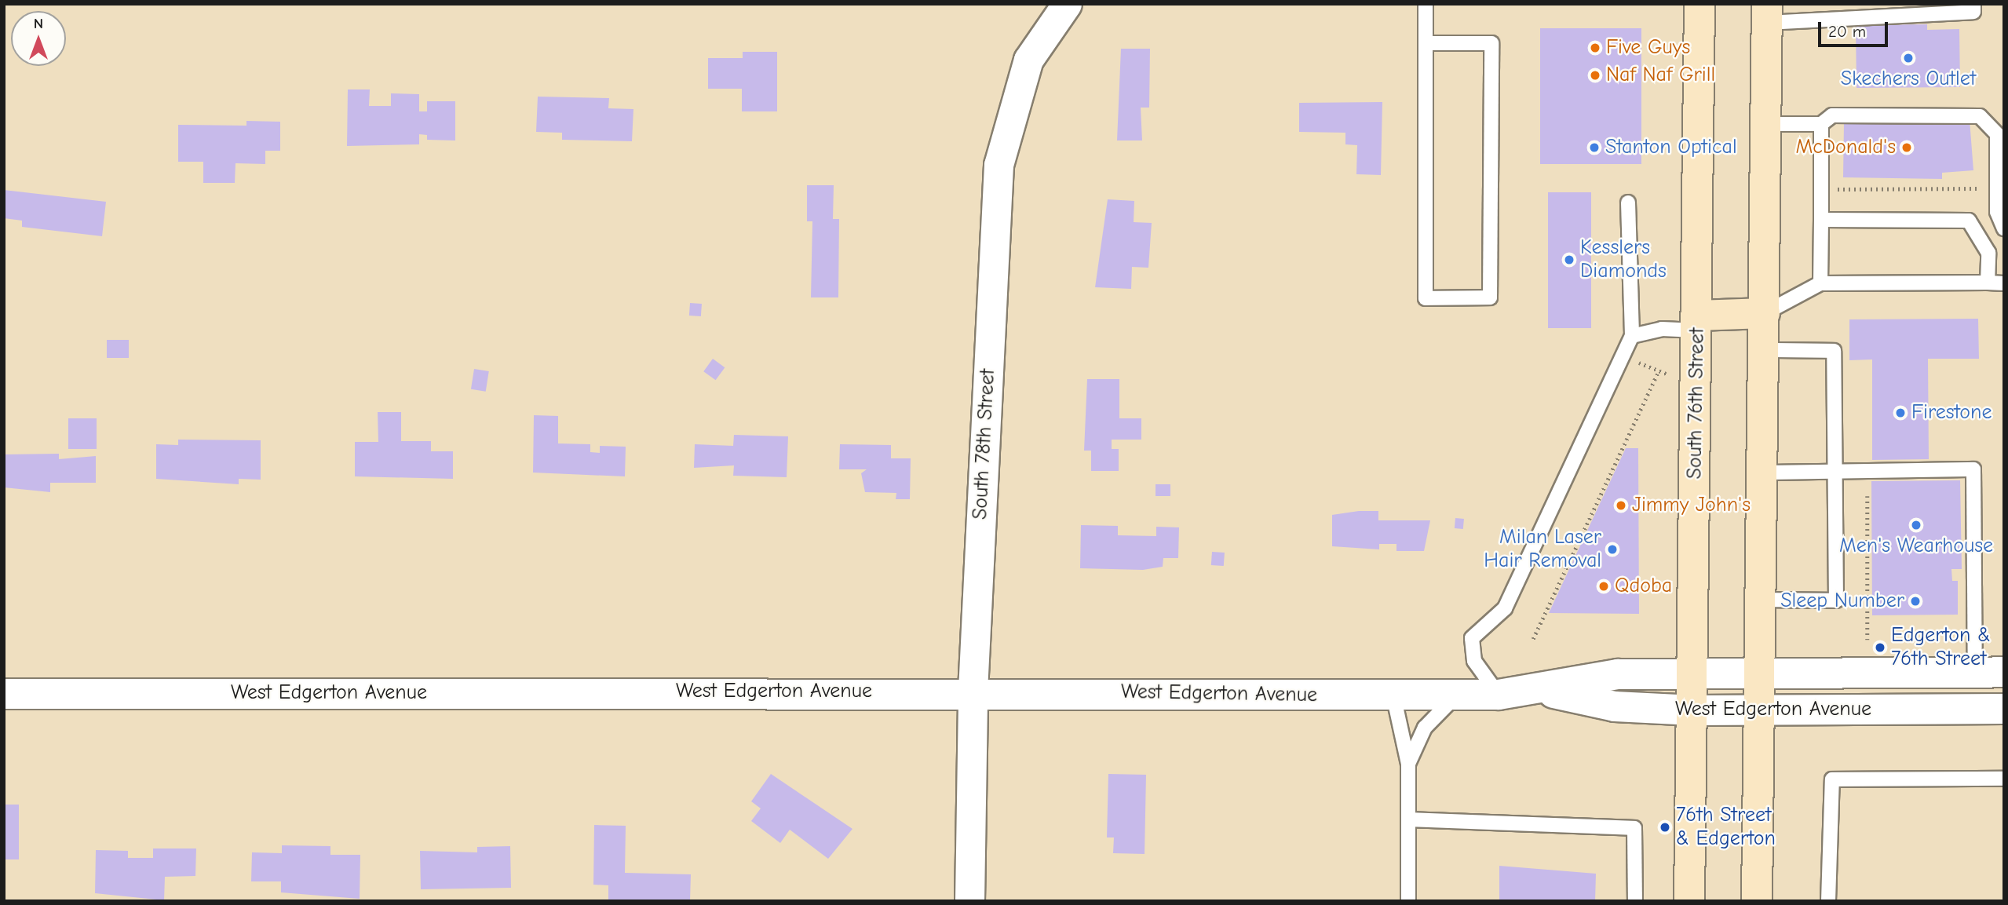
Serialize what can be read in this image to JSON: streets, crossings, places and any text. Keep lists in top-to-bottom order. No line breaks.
{"streets":{"main road":["South 76th Street"],"street":["South 78th Street","West Edgerton Avenue"]},"crossings":[["South 76th Street","West Edgerton Avenue"],["South 78th Street","West Edgerton Avenue"]],"places":["Five Guys","Skechers Outlet","Naf Naf Grill","Stanton Optical","McDonald's","Kesslers Diamonds","Firestone","Jimmy John's","Men's Wearhouse","Milan Laser Hair Removal","Qdoba","Sleep Number","Edgerton & 76th Street","76th Street & Edgerton"],"scale_bar":"20 m","north":"top"}
